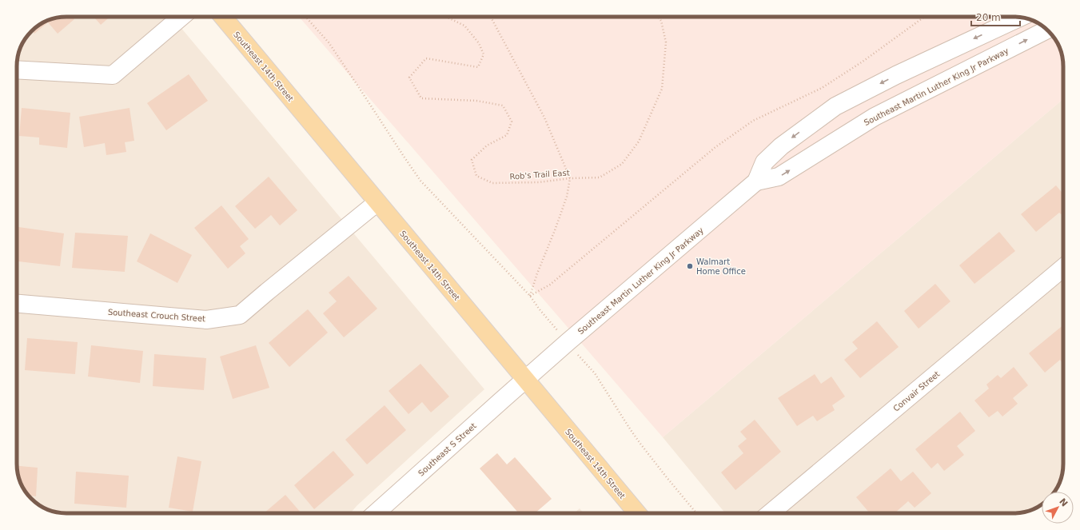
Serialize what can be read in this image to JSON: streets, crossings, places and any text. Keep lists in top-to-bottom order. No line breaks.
{"streets":{"main road":["Southeast 14th Street"],"street":["Southeast Martin Luther King Jr Parkway","Southeast Crouch Street","Convair Street","Southeast S Street"],"path":["Rob's Trail East"]},"crossings":[["Southeast 14th Street","Southeast Martin Luther King Jr Parkway"],["Southeast 14th Street","Southeast Crouch Street"],["Southeast 14th Street","Southeast S Street"],["Southeast Martin Luther King Jr Parkway","Southeast S Street"]],"places":["Walmart Home Office"],"scale_bar":"20 m","north":"top right"}
